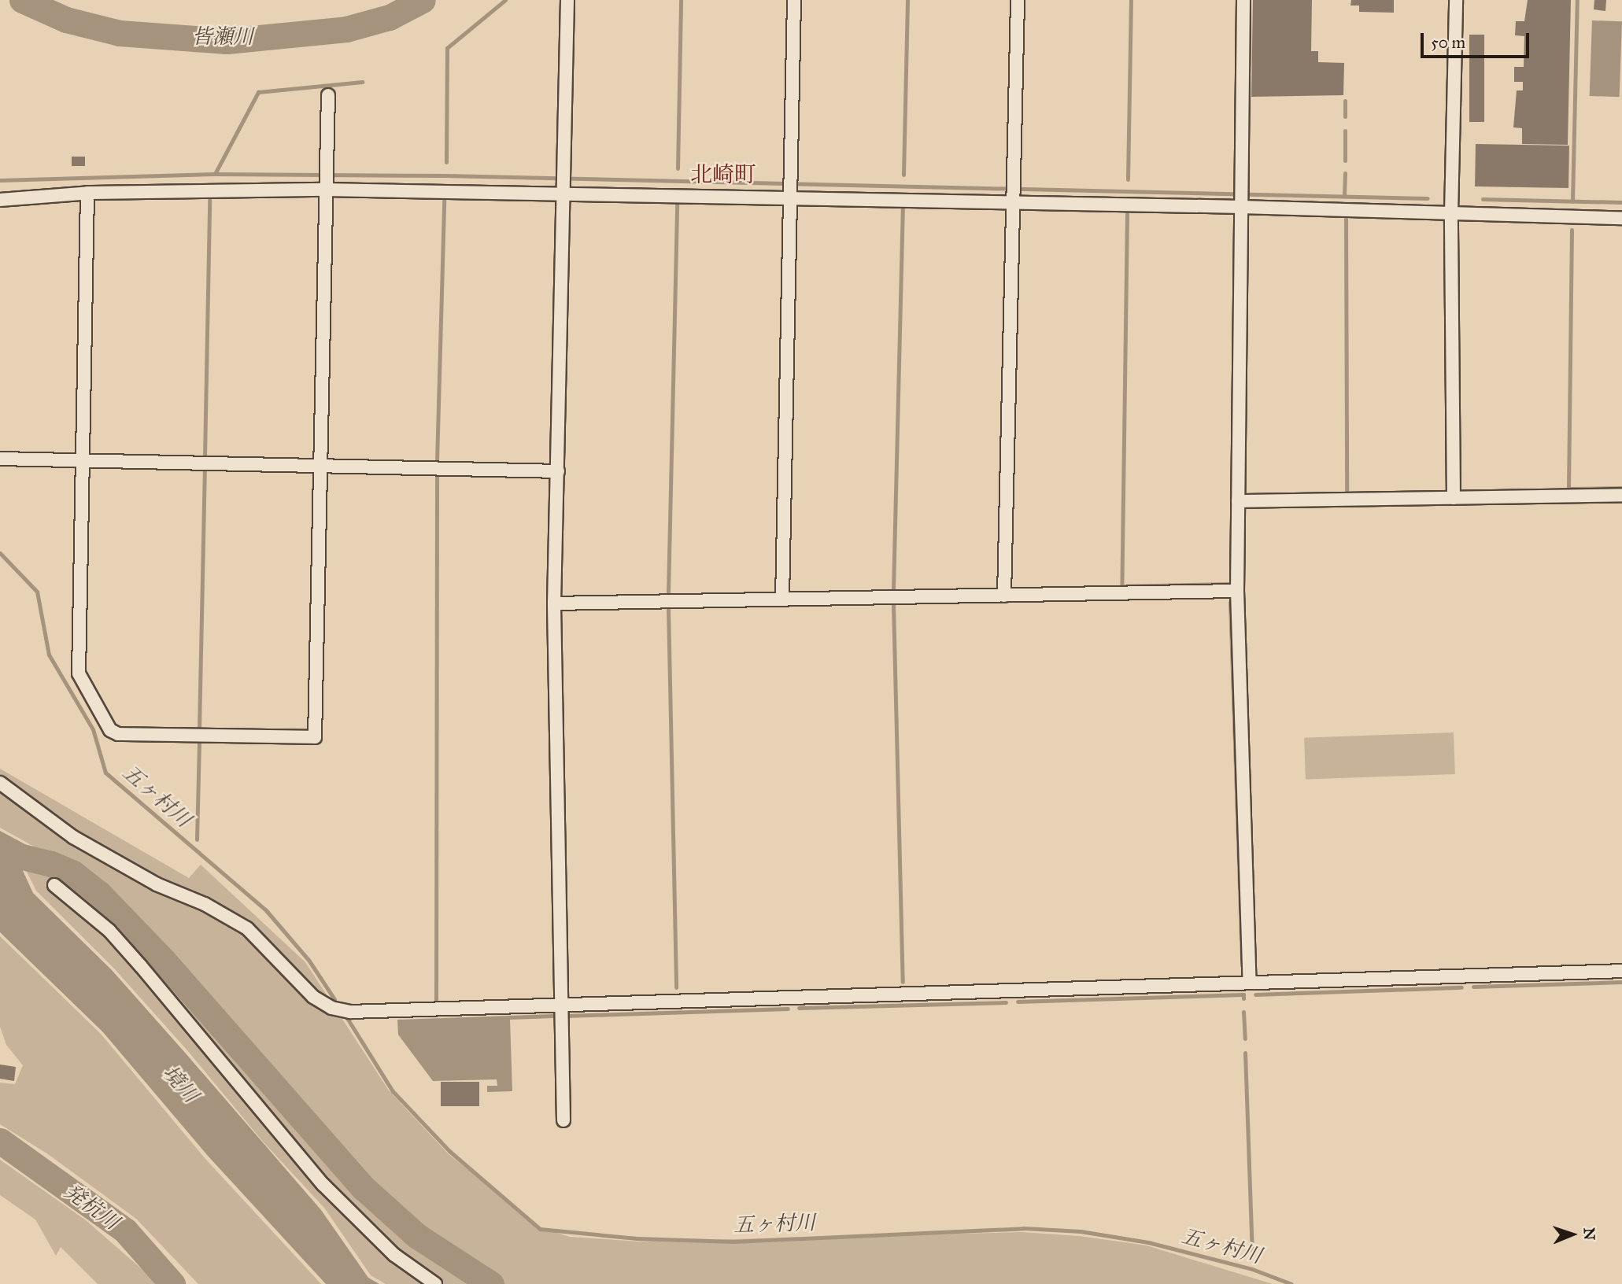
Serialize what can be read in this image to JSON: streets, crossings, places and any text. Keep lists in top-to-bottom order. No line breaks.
{"districts":["北崎町"],"water":["皆瀬川","五ヶ村川","境川","発杭川"],"scale_bar":"50 m","north":"right"}
